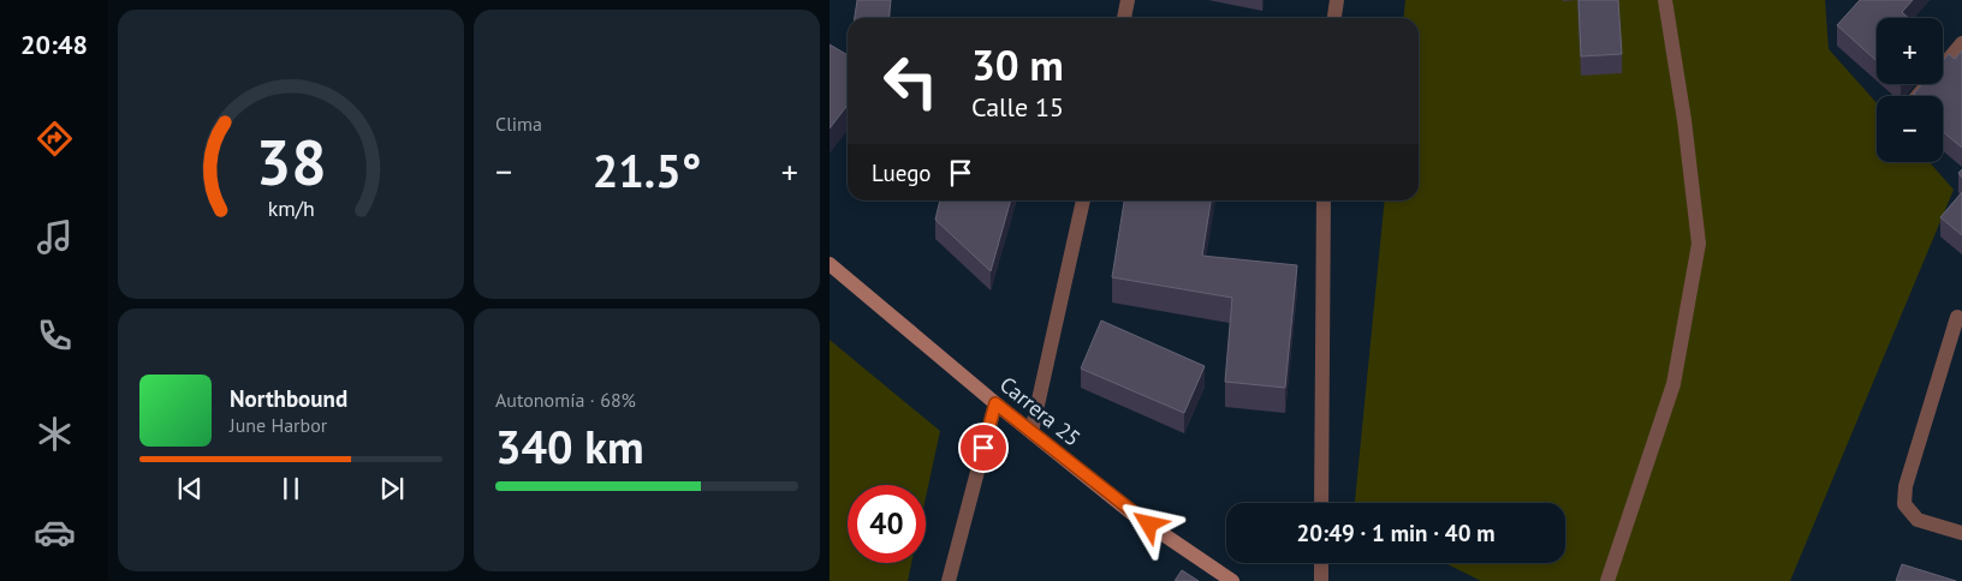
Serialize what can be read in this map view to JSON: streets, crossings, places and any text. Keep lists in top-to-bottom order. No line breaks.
{"streets":{"street":["Carrera 25"]},"page":{"tabs":"20:48","tile":["Clima",["Autonomía · 68%","340 km"]],"map_buttons":["+","−"],"turn":["30 m","Calle 15"],"then":"Luego","heat":["−","21.5°","+"],"song":["Northbound","June Harbor"],"limit":"40","trip":"20:49 · 1 min · 40 m","gauge":["38","km/h"]}}
